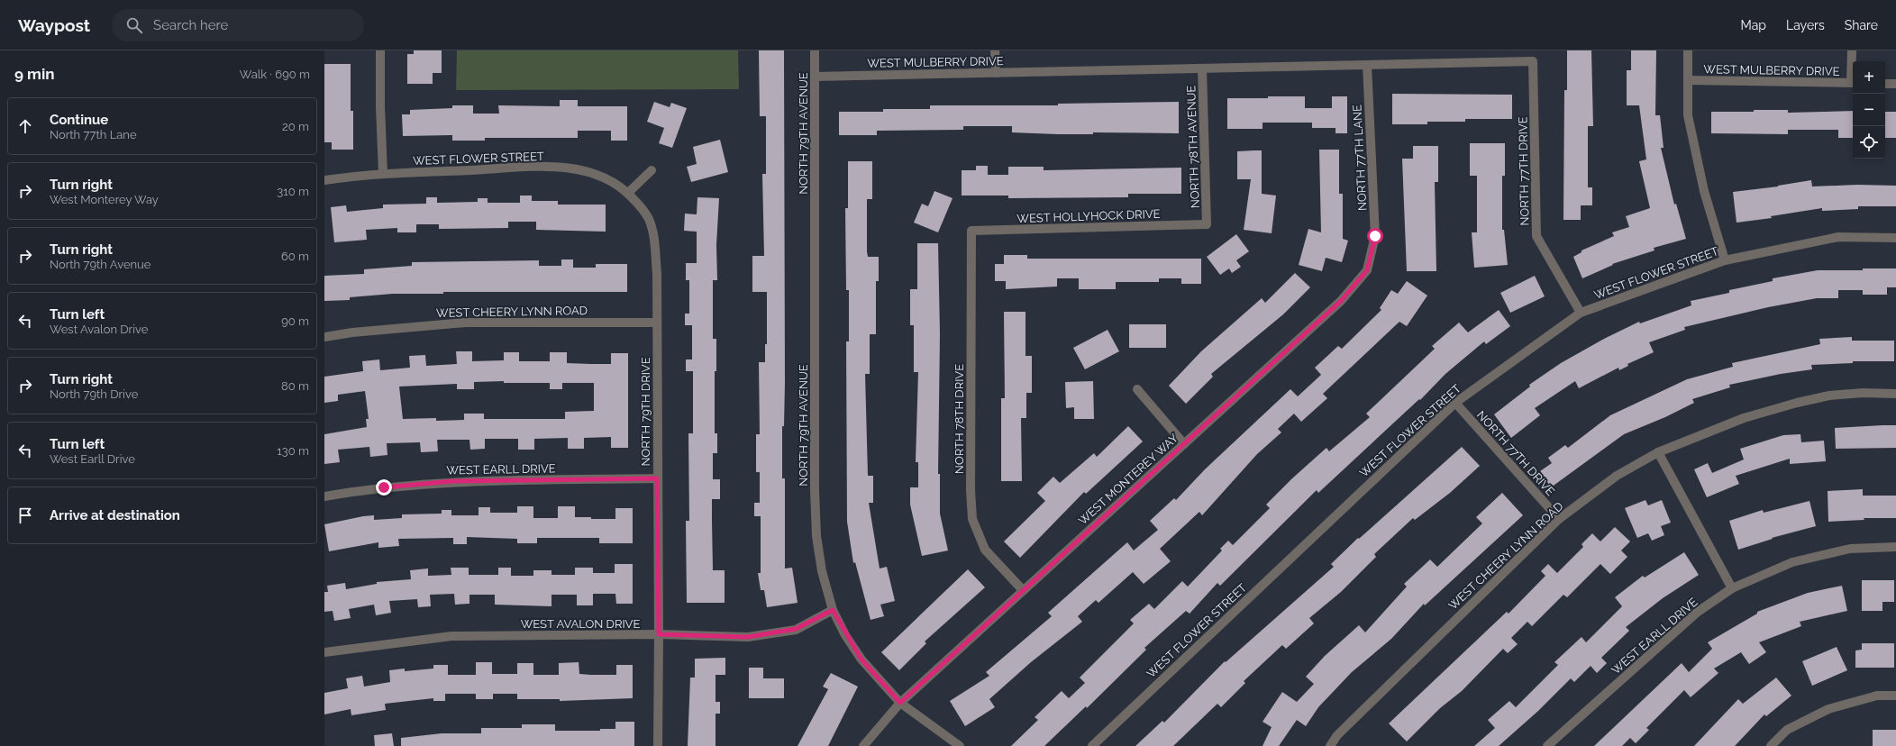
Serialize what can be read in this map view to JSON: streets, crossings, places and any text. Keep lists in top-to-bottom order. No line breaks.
{"streets":{"street":["WEST MULBERRY DRIVE","NORTH 79TH AVENUE","NORTH 78TH AVENUE","NORTH 77TH LANE","WEST FLOWER STREET","NORTH 77TH DRIVE","WEST HOLLYHOCK DRIVE","WEST CHEERY LYNN ROAD","NORTH 79TH DRIVE","NORTH 78TH DRIVE","WEST EARLL DRIVE","WEST MONTEREY WAY","WEST AVALON DRIVE"]},"crossings":[["WEST MULBERRY DRIVE","NORTH 79TH AVENUE"],["WEST MULBERRY DRIVE","NORTH 78TH AVENUE"],["WEST MULBERRY DRIVE","NORTH 77TH LANE"],["WEST MULBERRY DRIVE","NORTH 77TH DRIVE"],["NORTH 79TH AVENUE","WEST MONTEREY WAY"],["NORTH 79TH AVENUE","WEST AVALON DRIVE"],["NORTH 78TH AVENUE","WEST HOLLYHOCK DRIVE"],["NORTH 77TH LANE","WEST MONTEREY WAY"],["WEST FLOWER STREET","NORTH 77TH DRIVE"],["WEST FLOWER STREET","NORTH 79TH DRIVE"],["NORTH 77TH DRIVE","WEST CHEERY LYNN ROAD"],["WEST HOLLYHOCK DRIVE","NORTH 78TH DRIVE"],["WEST CHEERY LYNN ROAD","NORTH 79TH DRIVE"],["NORTH 79TH DRIVE","WEST EARLL DRIVE"],["NORTH 79TH DRIVE","WEST AVALON DRIVE"],["NORTH 78TH DRIVE","WEST MONTEREY WAY"]],"page":{"header":"Waypost","search":"Search here","nav":["Map","Layers","Share"],"heading":["9 min","Walk · 690 m"],"map_buttons":["+","−"],"list":[["Continue","North 77th Lane","20 m"],["Turn right","West Monterey Way","310 m"],["Turn right","North 79th Avenue","60 m"],["Turn left","West Avalon Drive","90 m"],["Turn right","North 79th Drive","80 m"],["Turn left","West Earll Drive","130 m"],"Arrive at destination"]}}
